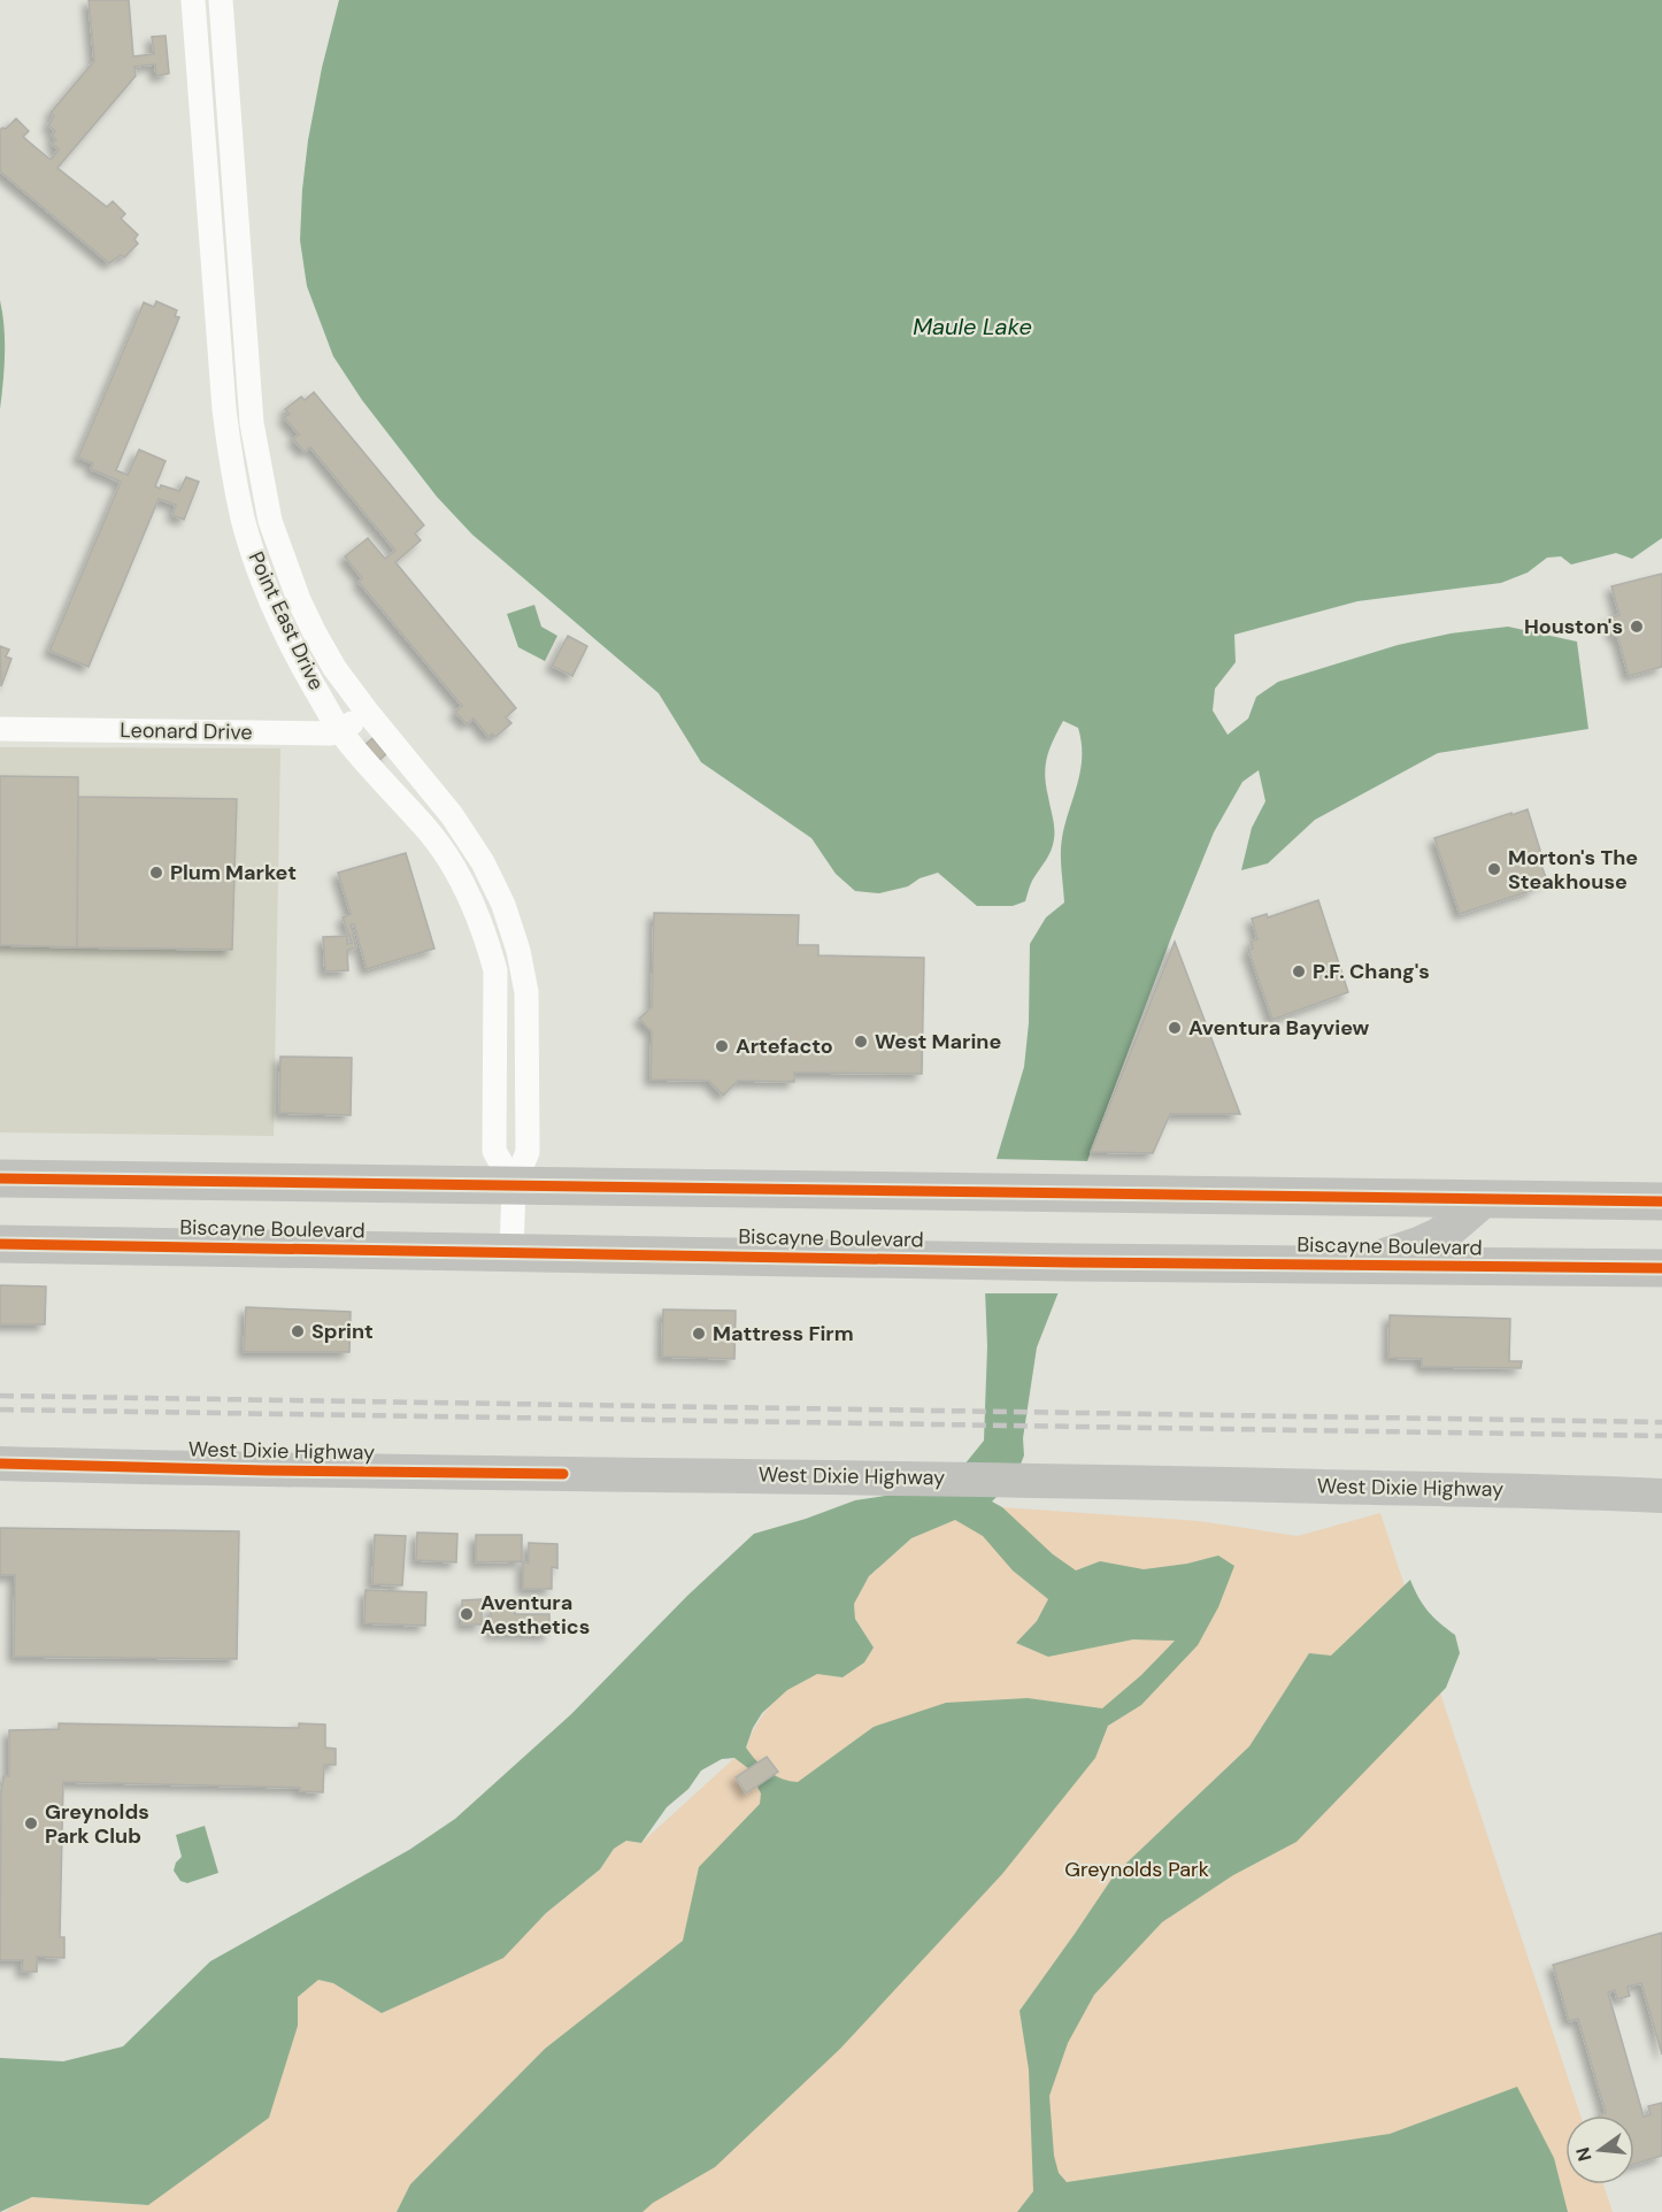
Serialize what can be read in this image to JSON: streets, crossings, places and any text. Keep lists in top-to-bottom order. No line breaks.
{"streets":{"main road":["Biscayne Boulevard"],"street":["Point East Drive","Leonard Drive","West Dixie Highway"]},"crossings":[["Point East Drive","Leonard Drive"],["Point East Drive","Biscayne Boulevard"]],"water":["Maule Lake"],"parks":["Greynolds Park"],"places":["Houston's","Morton's The Steakhouse","Plum Market","P.F. Chang's","Aventura Bayview","West Marine","Artefacto","Sprint","Mattress Firm","Aventura Aesthetics","Greynolds Park Club"],"north":"left"}
